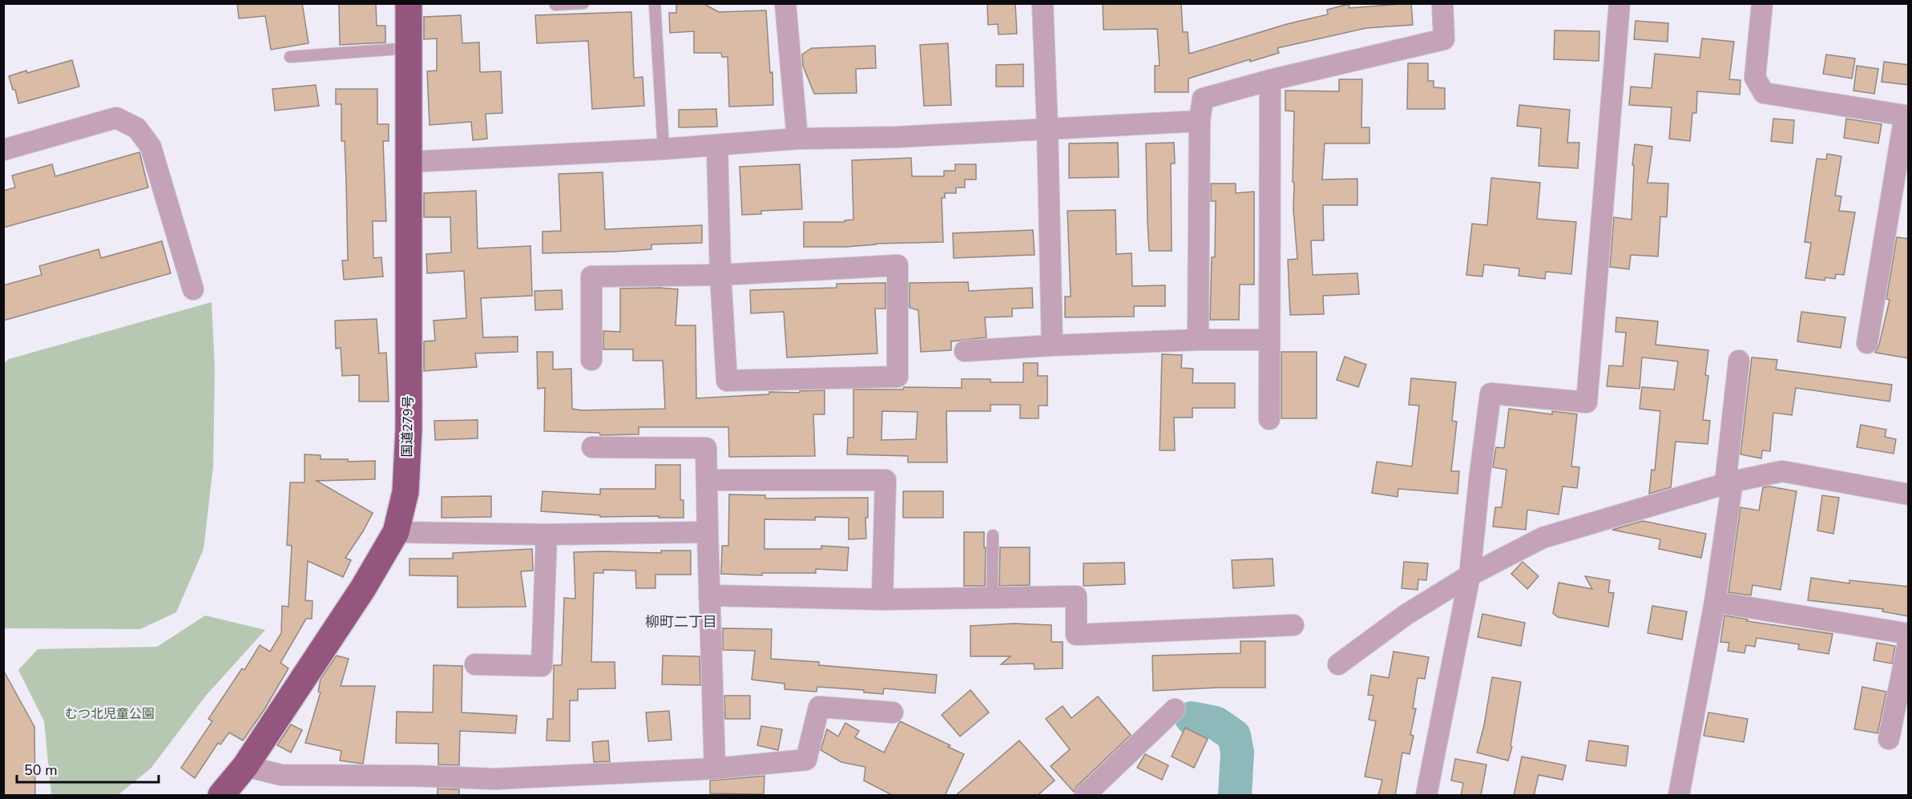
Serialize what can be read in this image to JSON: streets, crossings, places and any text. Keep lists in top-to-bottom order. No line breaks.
{"streets":{"highway":["国道279号"]},"districts":["柳町二丁目"],"parks":["むつ北児童公園"],"scale_bar":"50 m"}
